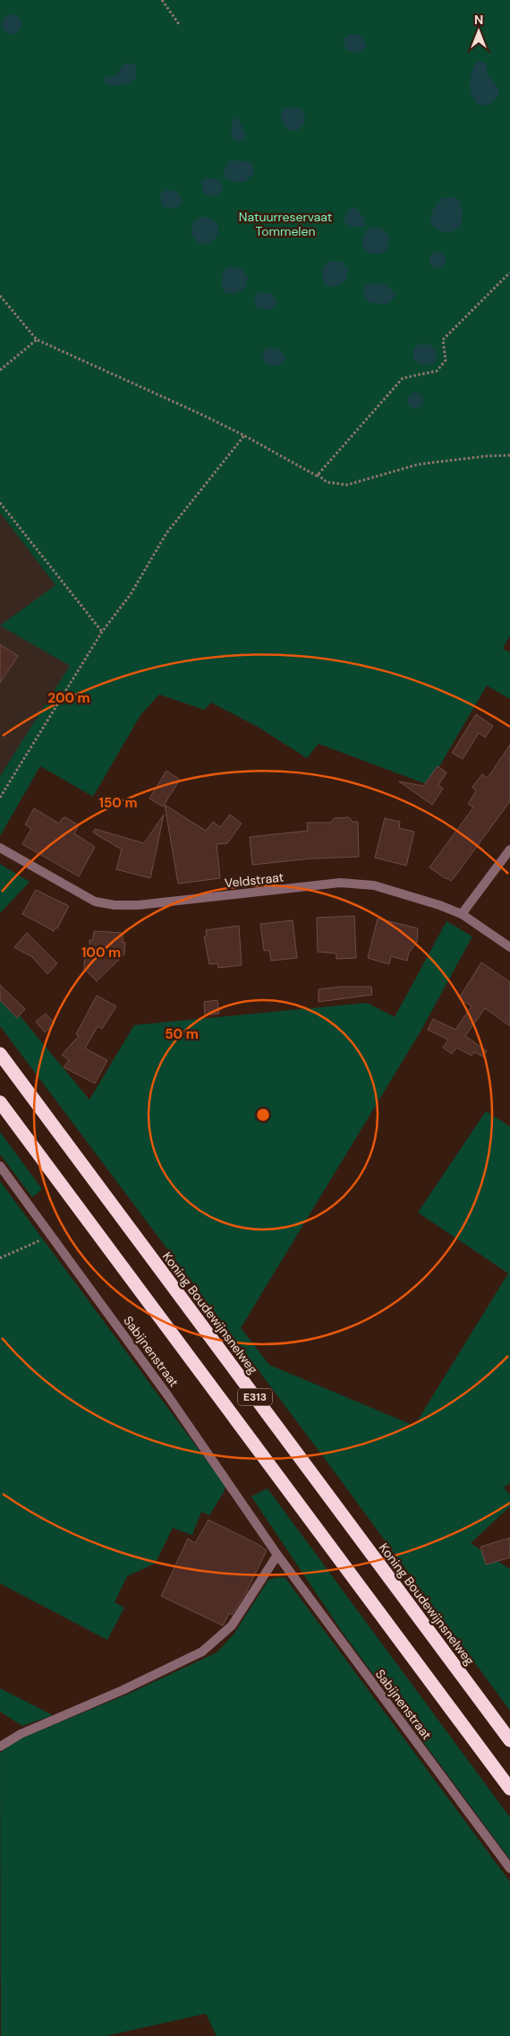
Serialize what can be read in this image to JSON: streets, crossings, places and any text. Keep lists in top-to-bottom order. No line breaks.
{"streets":{"highway":["Koning Boudewijnsnelweg","E313"],"street":["Veldstraat","Sabijnenstraat"]},"parks":["Natuurreservaat Tommelen"],"north":"top","rings":["200 m","150 m","100 m","50 m"]}
